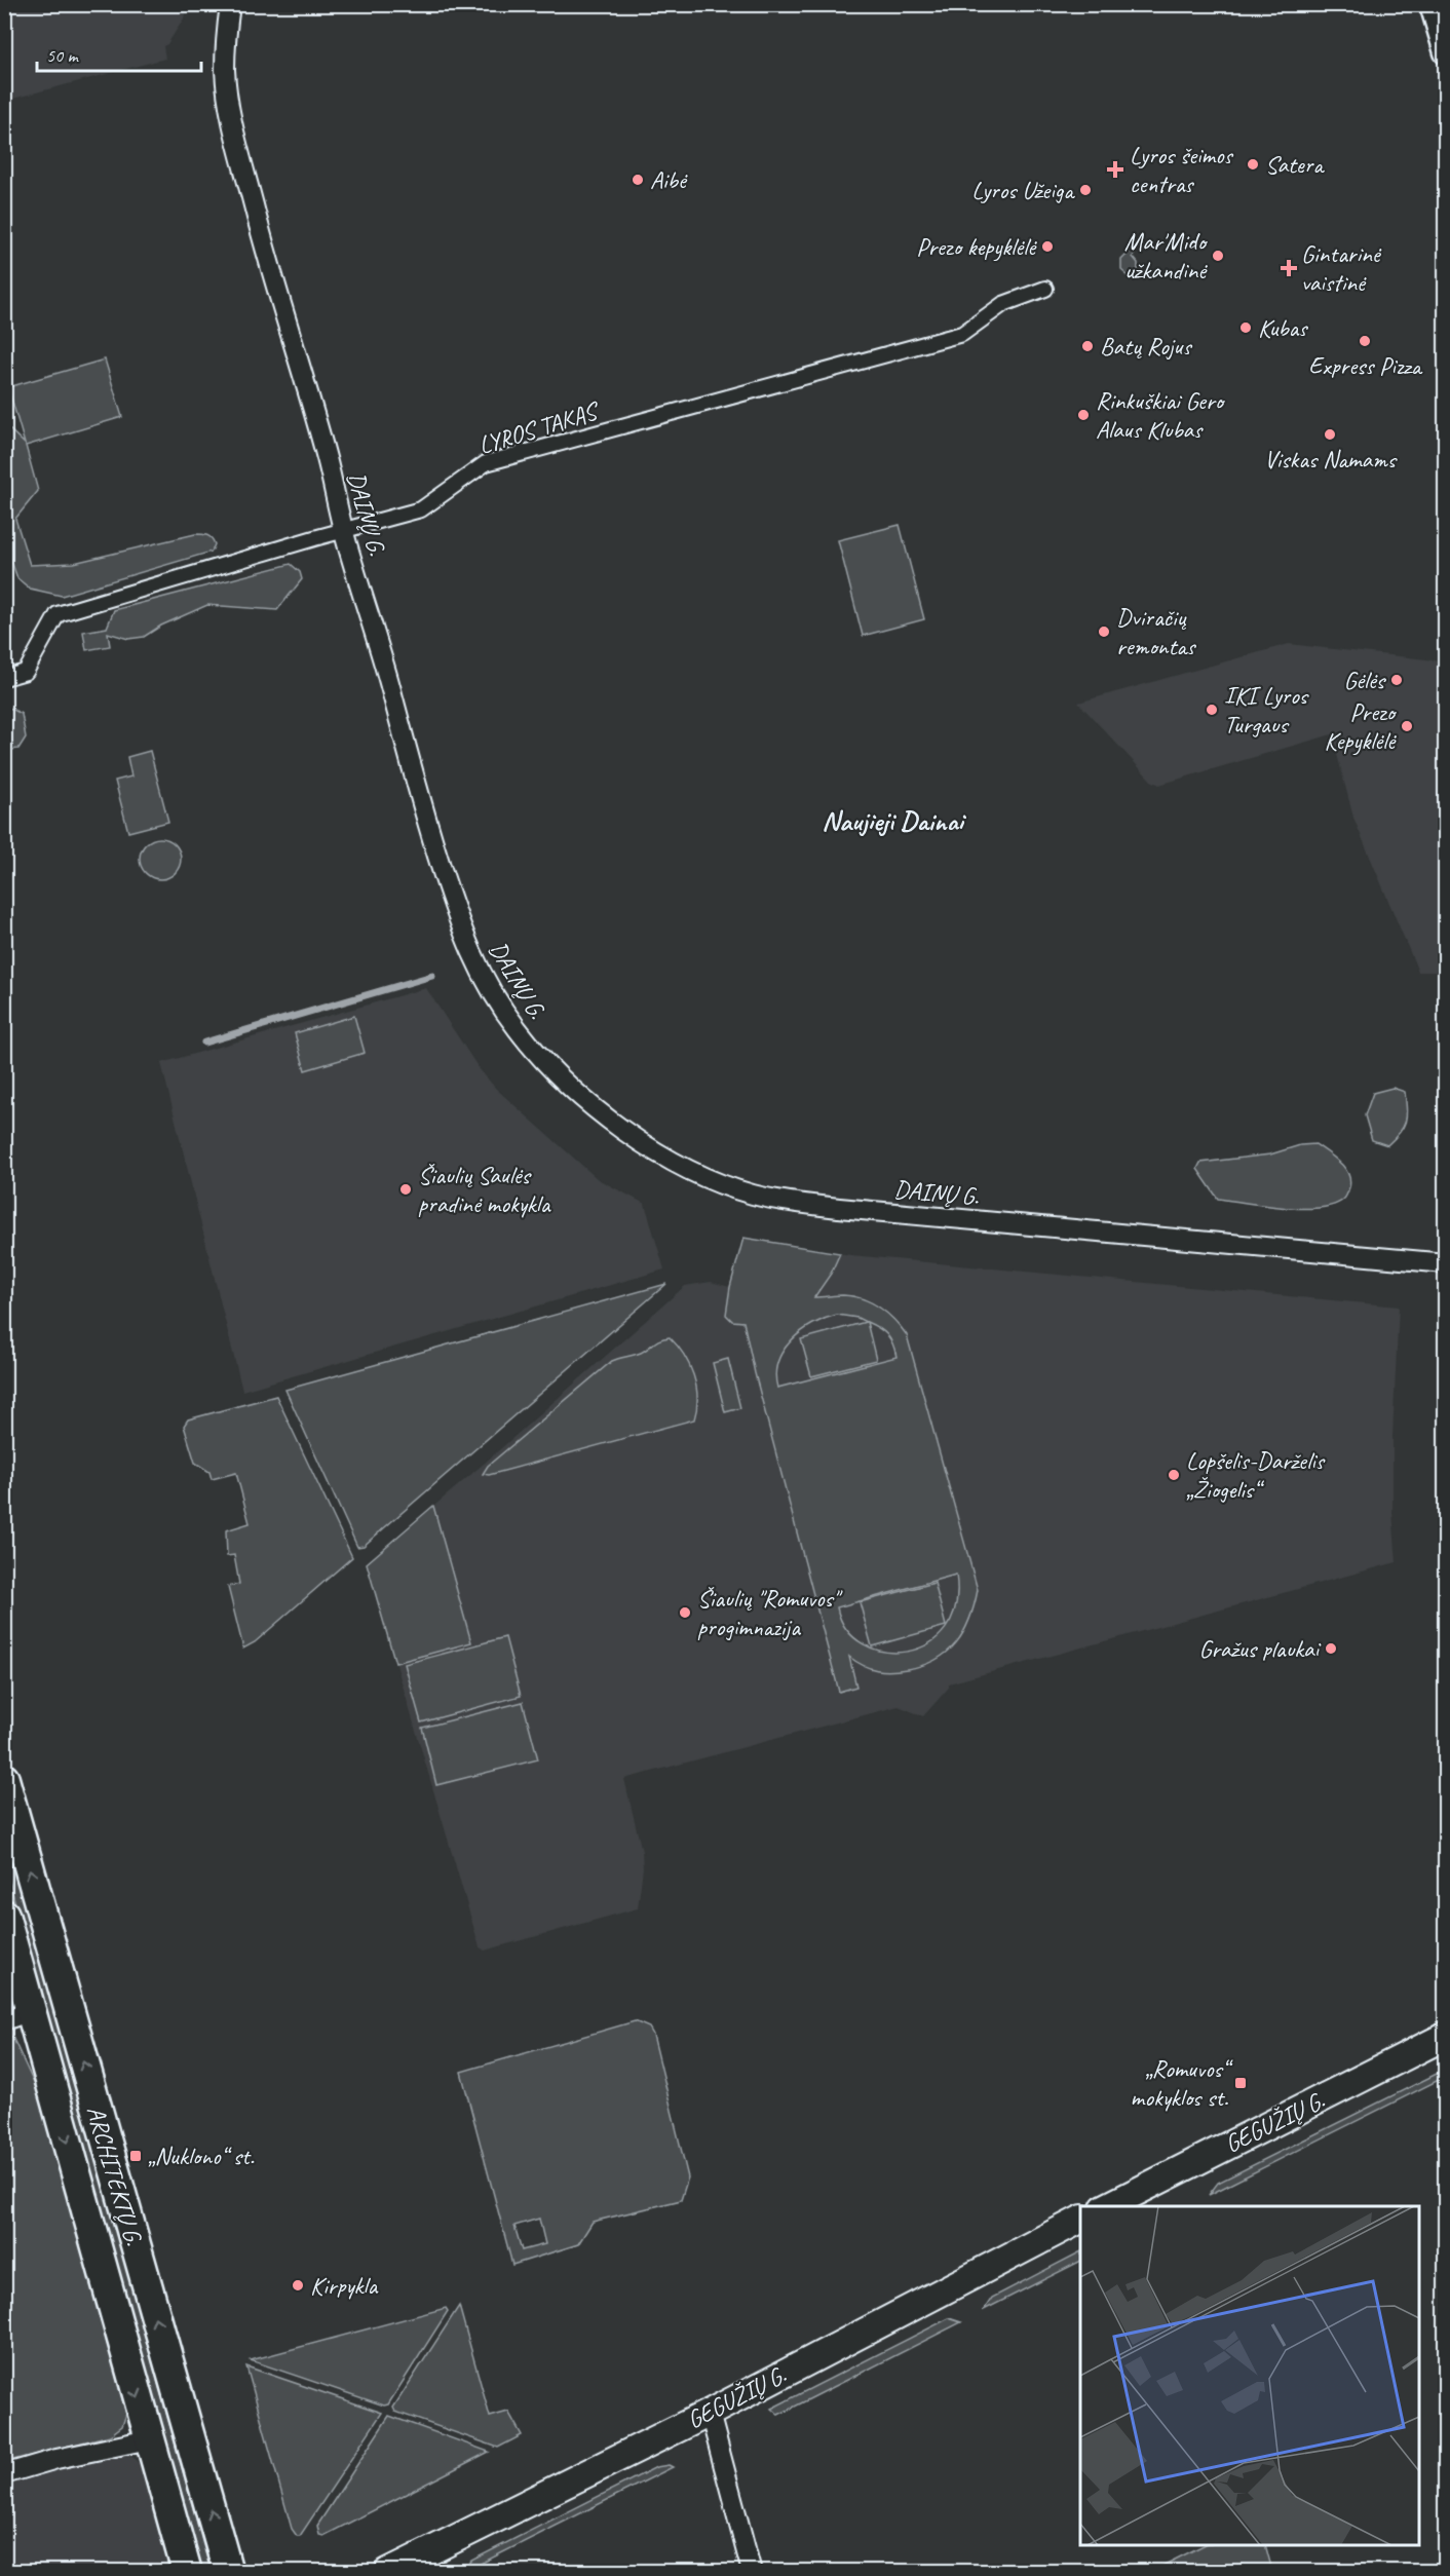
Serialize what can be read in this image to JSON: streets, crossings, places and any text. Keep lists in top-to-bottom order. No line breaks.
{"streets":{"main road":["GEGUŽIŲ G.","ARCHITEKTŲ G."],"street":["LYROS TAKAS","DAINŲ G."]},"crossings":[["LYROS TAKAS","DAINŲ G."]],"districts":["Naujieji Dainai"],"places":{"other":["Satera","Aibė","Lyros Užeiga","Prezo kepyklėlė","Mar'Mido užkandinė","Kubas","Express Pizza","Batų Rojus","Rinkuškiai Gero Alaus Klubas","Viskas Namams","Dviračių remontas","Gėlės","IKI Lyros Turgaus","Prezo Kepyklėlė","Šiaulių Saulės pradinė mokykla","Lopšelis-Darželis „Žiogelis“","Šiaulių \"Romuvos\" progimnazija","Gražus plaukai","Kirpykla"],"health":["Lyros šeimos centras","Gintarinė vaistinė"],"transit":["„Romuvos“ mokyklos st.","„Nuklono“ st."]},"scale_bar":"50 m"}
